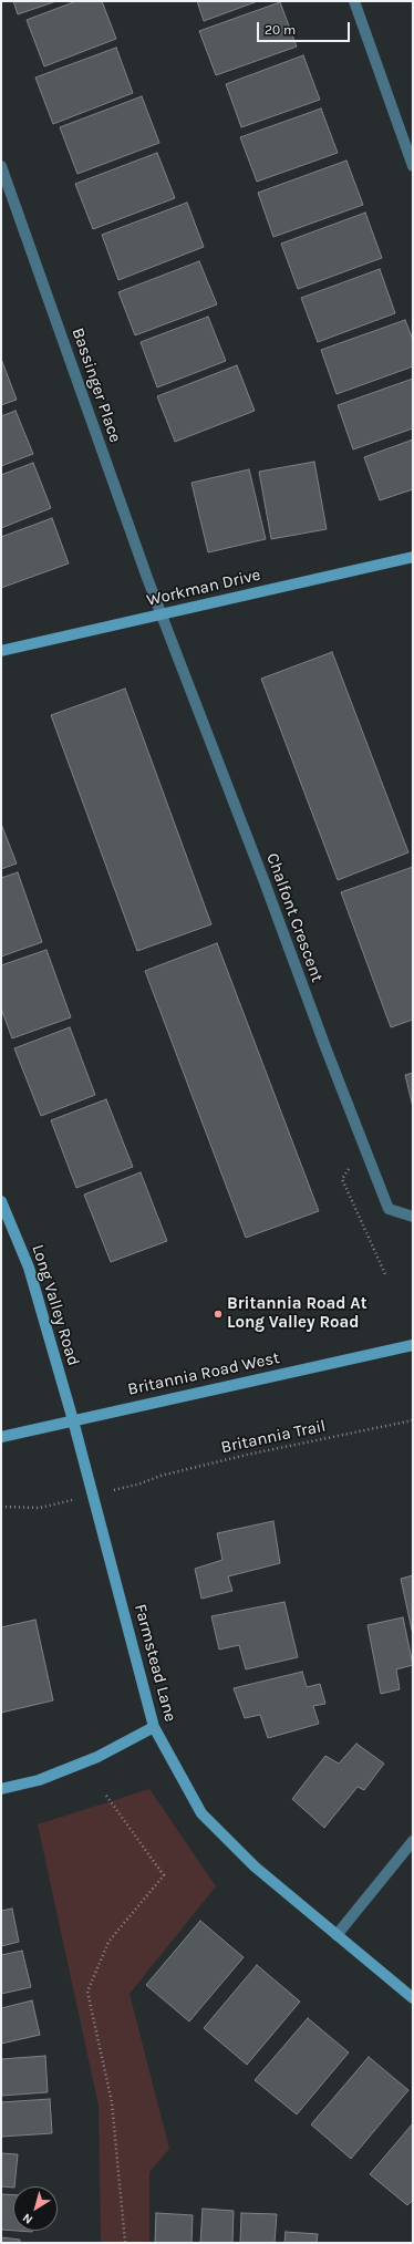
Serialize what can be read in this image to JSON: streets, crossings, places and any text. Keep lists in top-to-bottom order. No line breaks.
{"streets":{"street":["Bassinger Place","Workman Drive","Chalfont Crescent","Long Valley Road","Britannia Road West","Farmstead Lane"],"path":["Britannia Trail"]},"crossings":[["Bassinger Place","Workman Drive"],["Bassinger Place","Chalfont Crescent"],["Workman Drive","Chalfont Crescent"],["Long Valley Road","Britannia Road West"],["Long Valley Road","Farmstead Lane"],["Britannia Road West","Farmstead Lane"]],"places":["Britannia Road At Long Valley Road"],"scale_bar":"20 m","north":"bottom left"}
